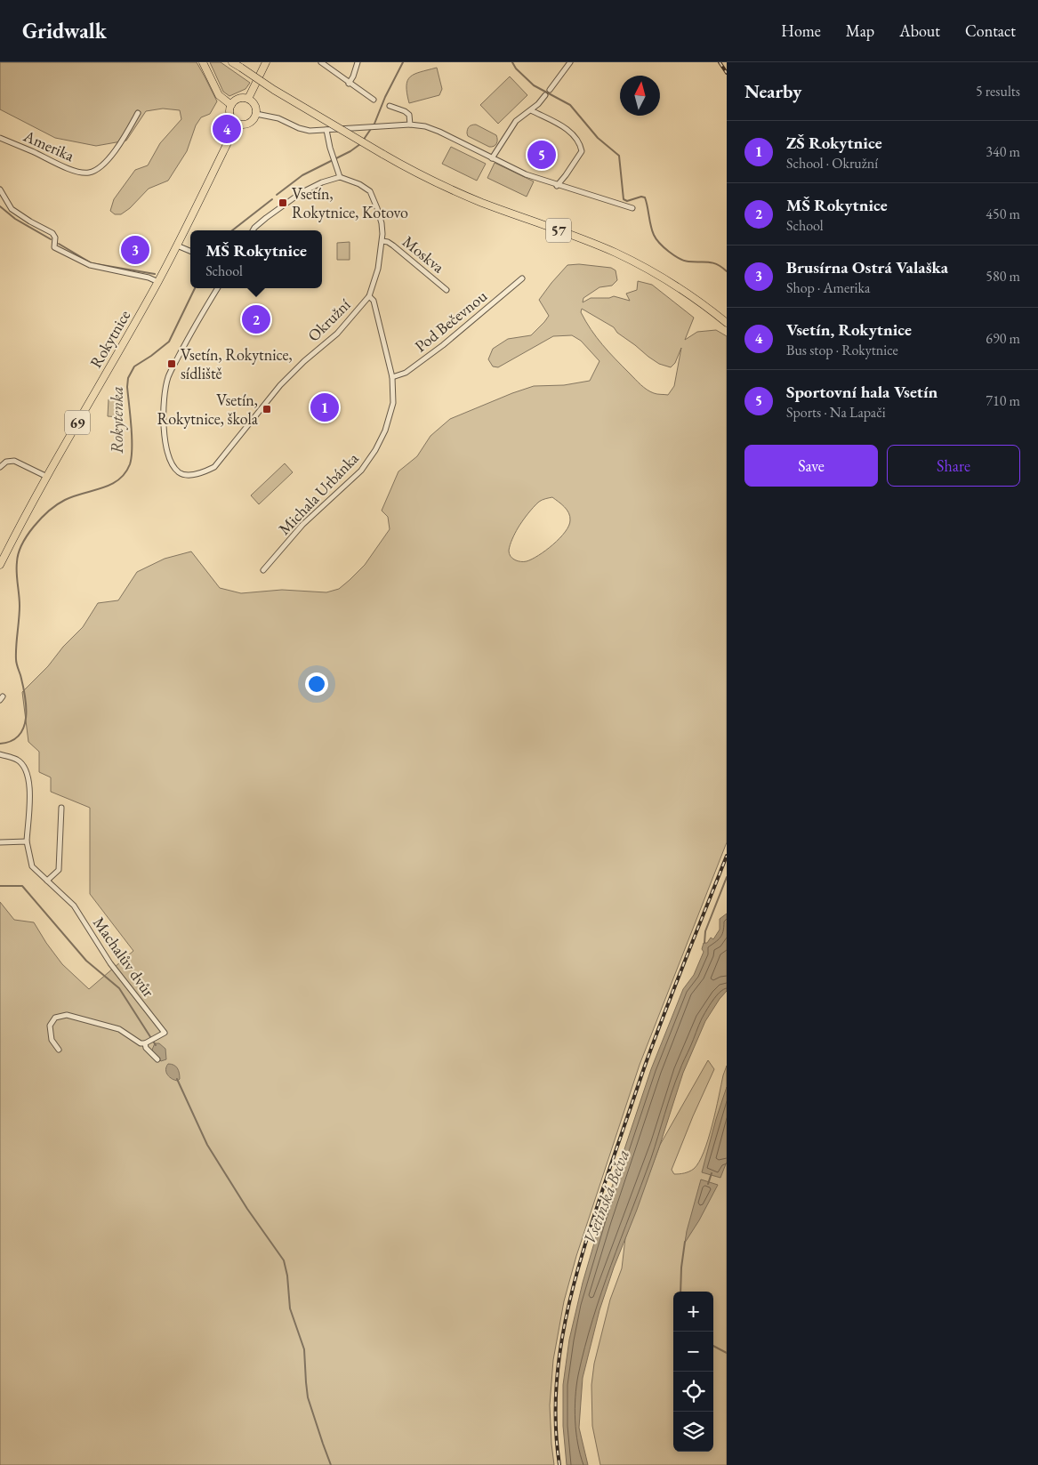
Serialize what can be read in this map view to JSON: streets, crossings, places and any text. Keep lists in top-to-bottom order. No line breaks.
{"streets":{"main road":["57","Rokytnice","69"],"street":["Amerika","Moskva","Okružní","Pod Bečevnou","Michala Urbánka","Machalův dvůr"]},"crossings":[["Moskva","Okružní"],["Okružní","Michala Urbánka"],["Pod Bečevnou","Michala Urbánka"]],"water":["Rokytenka","Vsetínská Bečva"],"places":{"transit":["Vsetín, Rokytnice, Kotovo","Vsetín, Rokytnice, sídliště","Vsetín, Rokytnice, škola"]},"north":"top","page":{"header":"Gridwalk","nav":["Home","Map","About","Contact"],"heading":["Nearby","5 results"],"pins":["4","5","3","2","1"],"list":[{"mark":"1","name":"ZŠ Rokytnice","note":"School · Okružní","value":"340 m"},{"mark":"2","name":"MŠ Rokytnice","note":"School","value":"450 m"},{"mark":"3","name":"Brusírna Ostrá Valaška","note":"Shop · Amerika","value":"580 m"},{"mark":"4","name":"Vsetín, Rokytnice","note":"Bus stop · Rokytnice","value":"690 m"},{"mark":"5","name":"Sportovní hala Vsetín","note":"Sports · Na Lapači","value":"710 m"}],"popup":["MŠ Rokytnice","School"],"buttons":["Save","Share"],"map_buttons":["+","−"]}}
